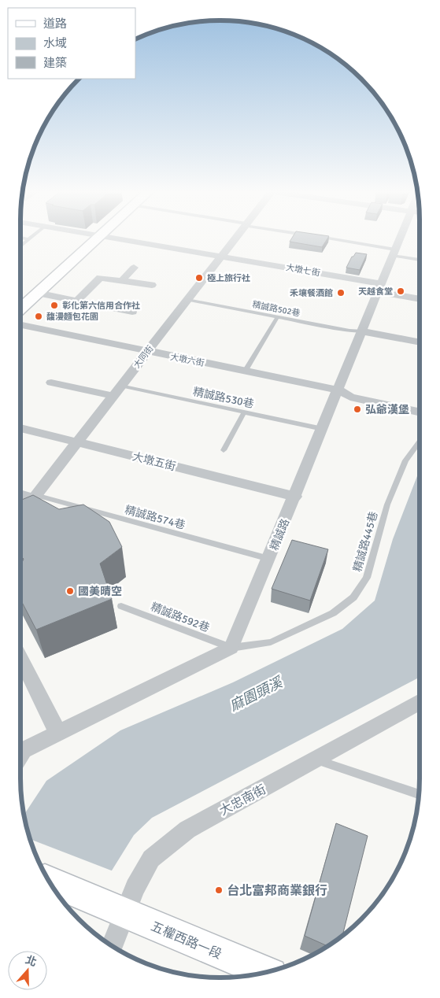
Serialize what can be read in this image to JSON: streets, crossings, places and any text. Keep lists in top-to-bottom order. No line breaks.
{"streets":{"street":["大墩七街","大同街","大墩六街","大墩五街","精誠路","大忠南街","五權西路一段"],"lane":["精誠路502巷","精誠路530巷","精誠路574巷","精誠路445巷","精誠路592巷"]},"crossings":[["大墩七街","大同街"],["大墩七街","精誠路"],["精誠路502巷","大同街"],["精誠路502巷","精誠路"],["大同街","大墩六街"],["大同街","精誠路530巷"],["大同街","大墩五街"],["大同街","精誠路574巷"],["大墩六街","精誠路"],["精誠路530巷","精誠路"],["大墩五街","精誠路"],["精誠路574巷","精誠路"],["精誠路","精誠路445巷"],["精誠路","精誠路592巷"],["精誠路445巷","精誠路592巷"],["大忠南街","五權西路一段"]],"water":["麻園頭溪"],"places":["極上旅行社","天越食堂","禾壤餐酒館","彰化第六信用合作社","馥漫麵包花園","弘爺漢堡","國美晴空","台北富邦商業銀行"],"legend":["道路","水域","建築"],"north":"top"}
